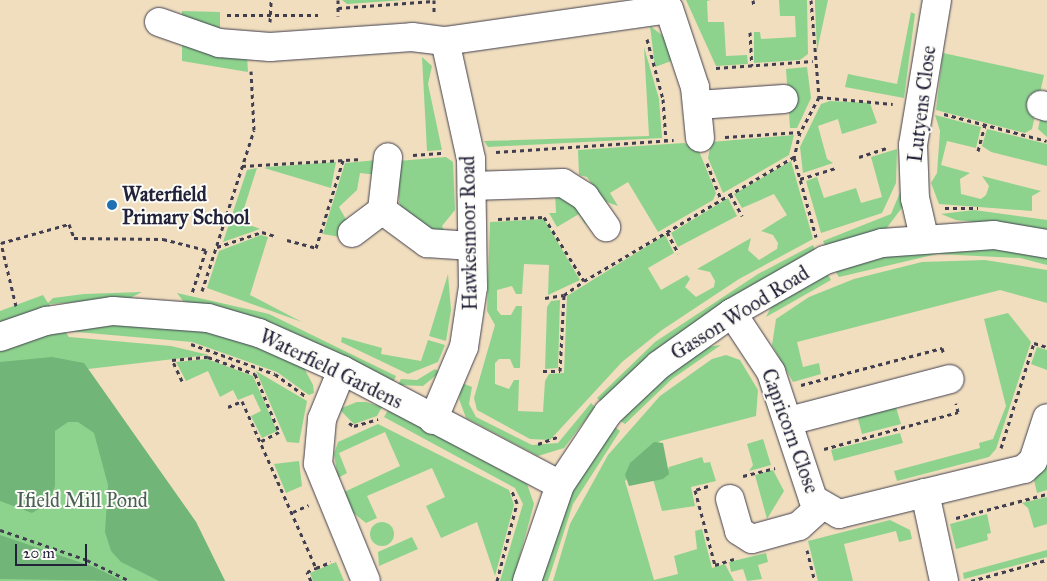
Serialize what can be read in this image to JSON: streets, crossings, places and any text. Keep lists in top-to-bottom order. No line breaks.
{"streets":{"street":["Lutyens Close","Hawkesmoor Road","Gasson Wood Road","Waterfield Gardens","Capricorn Close"]},"crossings":[["Lutyens Close","Gasson Wood Road"],["Hawkesmoor Road","Waterfield Gardens"],["Gasson Wood Road","Waterfield Gardens"],["Gasson Wood Road","Capricorn Close"]],"parks":["Ifield Mill Pond"],"places":["Waterfield Primary School"],"scale_bar":"20 m"}
